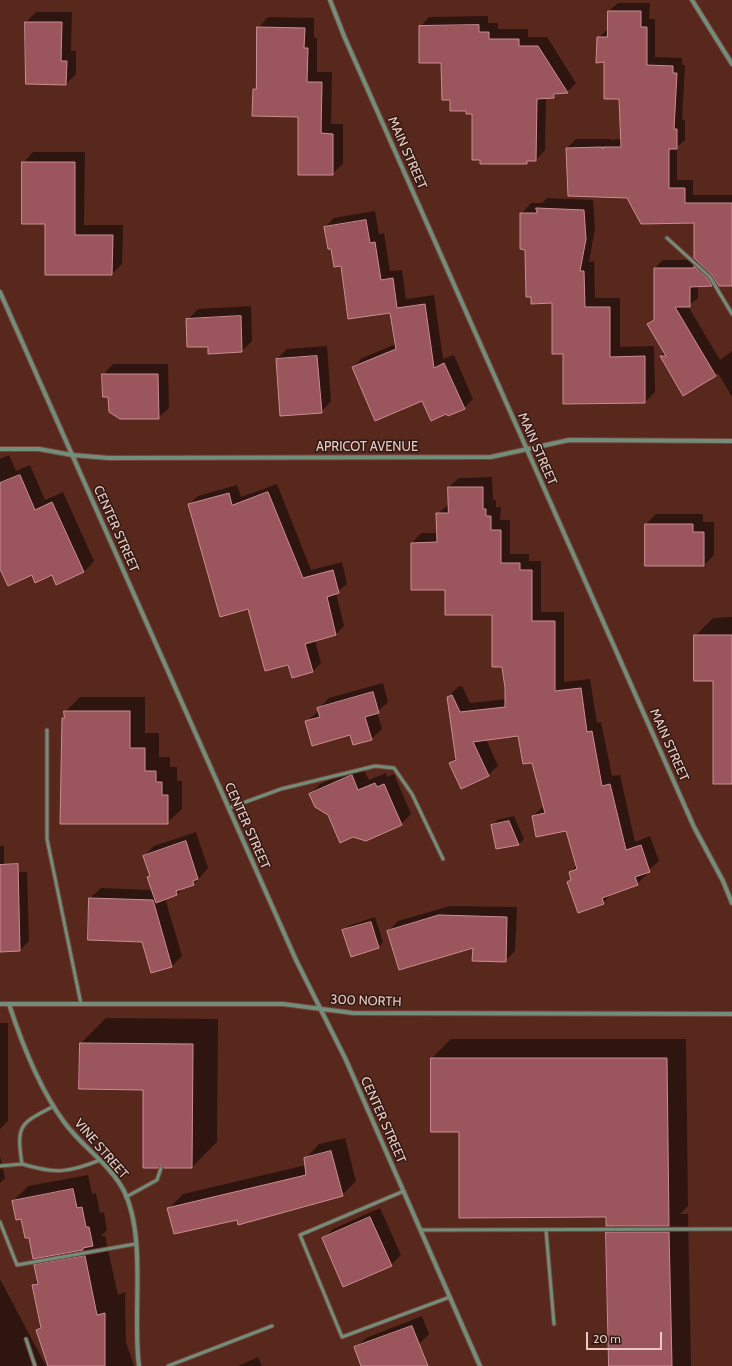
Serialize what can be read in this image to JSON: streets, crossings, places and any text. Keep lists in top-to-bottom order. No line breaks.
{"streets":{"street":["MAIN STREET","APRICOT AVENUE","CENTER STREET","300 NORTH","VINE STREET"]},"crossings":[["MAIN STREET","APRICOT AVENUE"],["APRICOT AVENUE","CENTER STREET"],["CENTER STREET","300 NORTH"],["300 NORTH","VINE STREET"]],"scale_bar":"20 m"}
